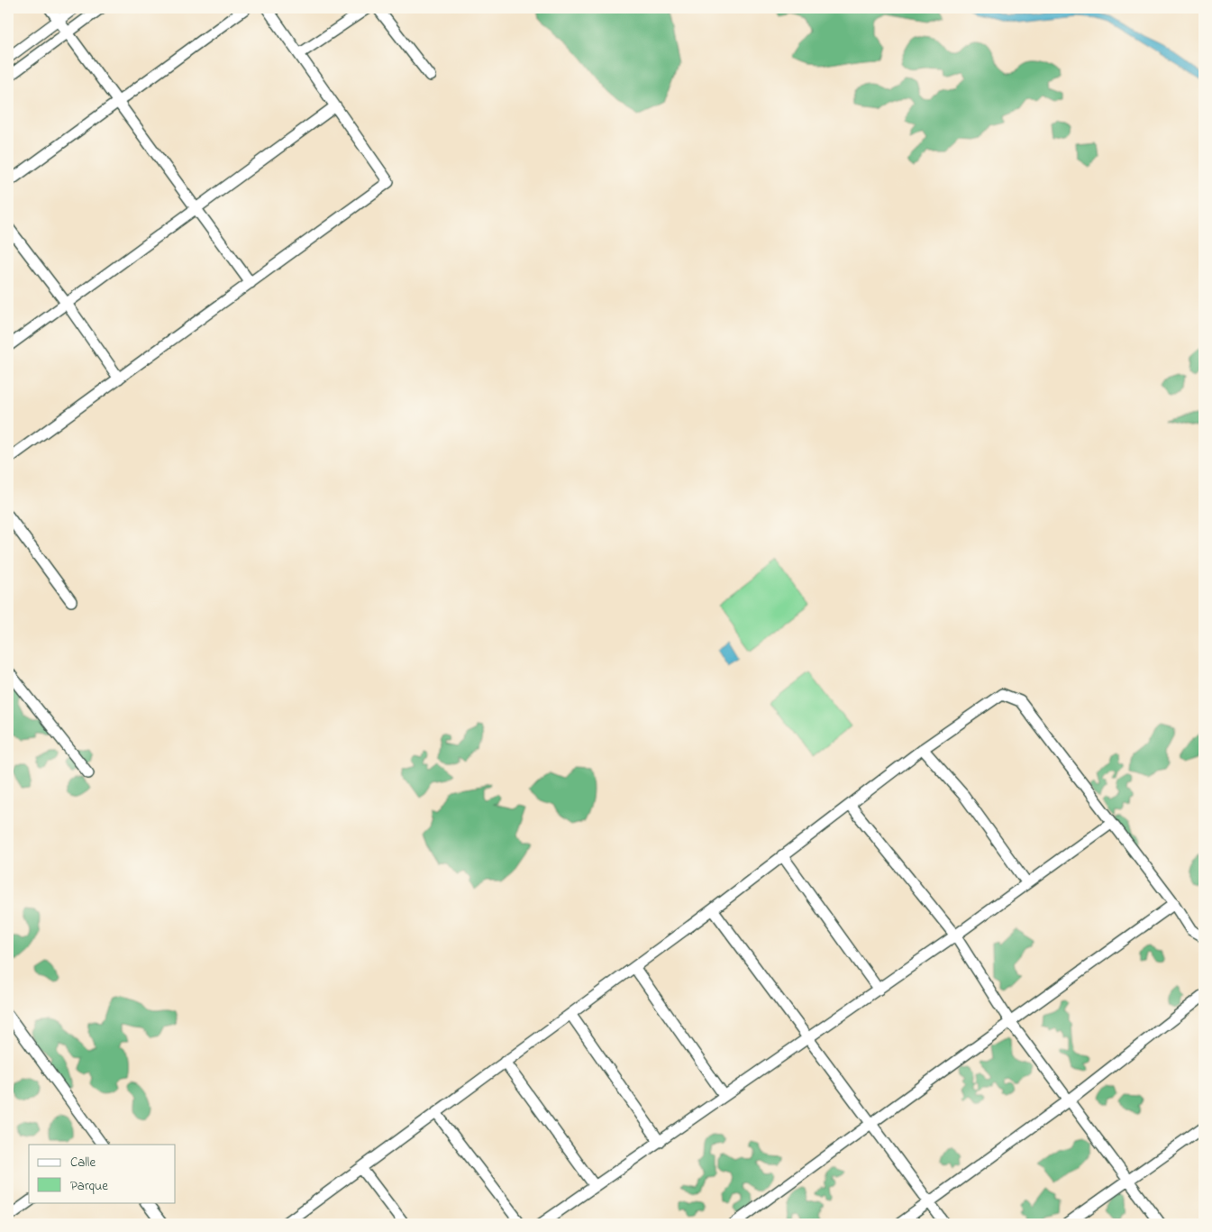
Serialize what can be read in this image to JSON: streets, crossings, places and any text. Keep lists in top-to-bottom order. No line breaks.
{"legend":["Calle","Parque"]}
